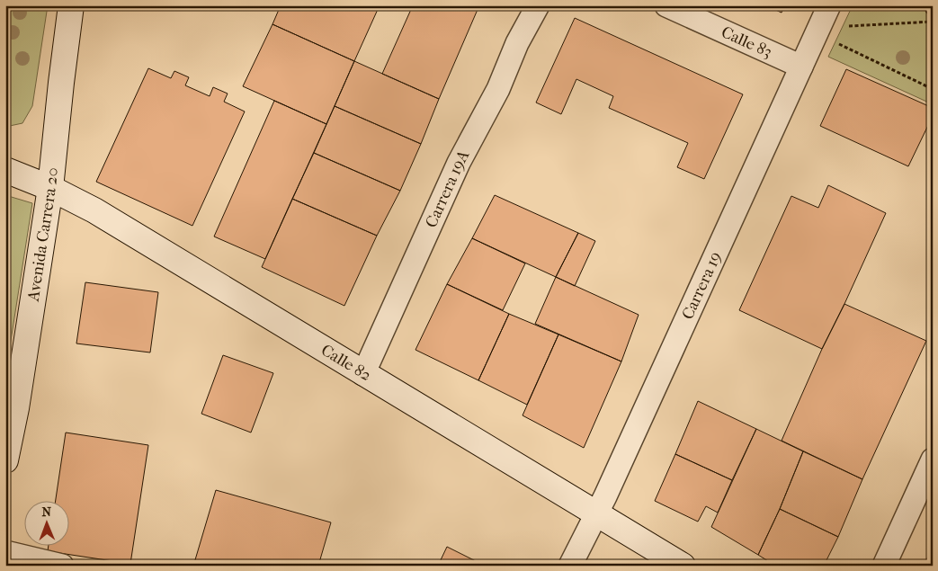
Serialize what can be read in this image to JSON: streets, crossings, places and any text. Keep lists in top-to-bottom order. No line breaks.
{"streets":{"main road":["Avenida Carrera 20","Calle 82"],"street":["Calle 83","Carrera 19A","Carrera 19"]},"crossings":[["Calle 83","Carrera 19"],["Carrera 19A","Calle 82"],["Avenida Carrera 20","Calle 82"],["Carrera 19","Calle 82"]],"north":"top"}
